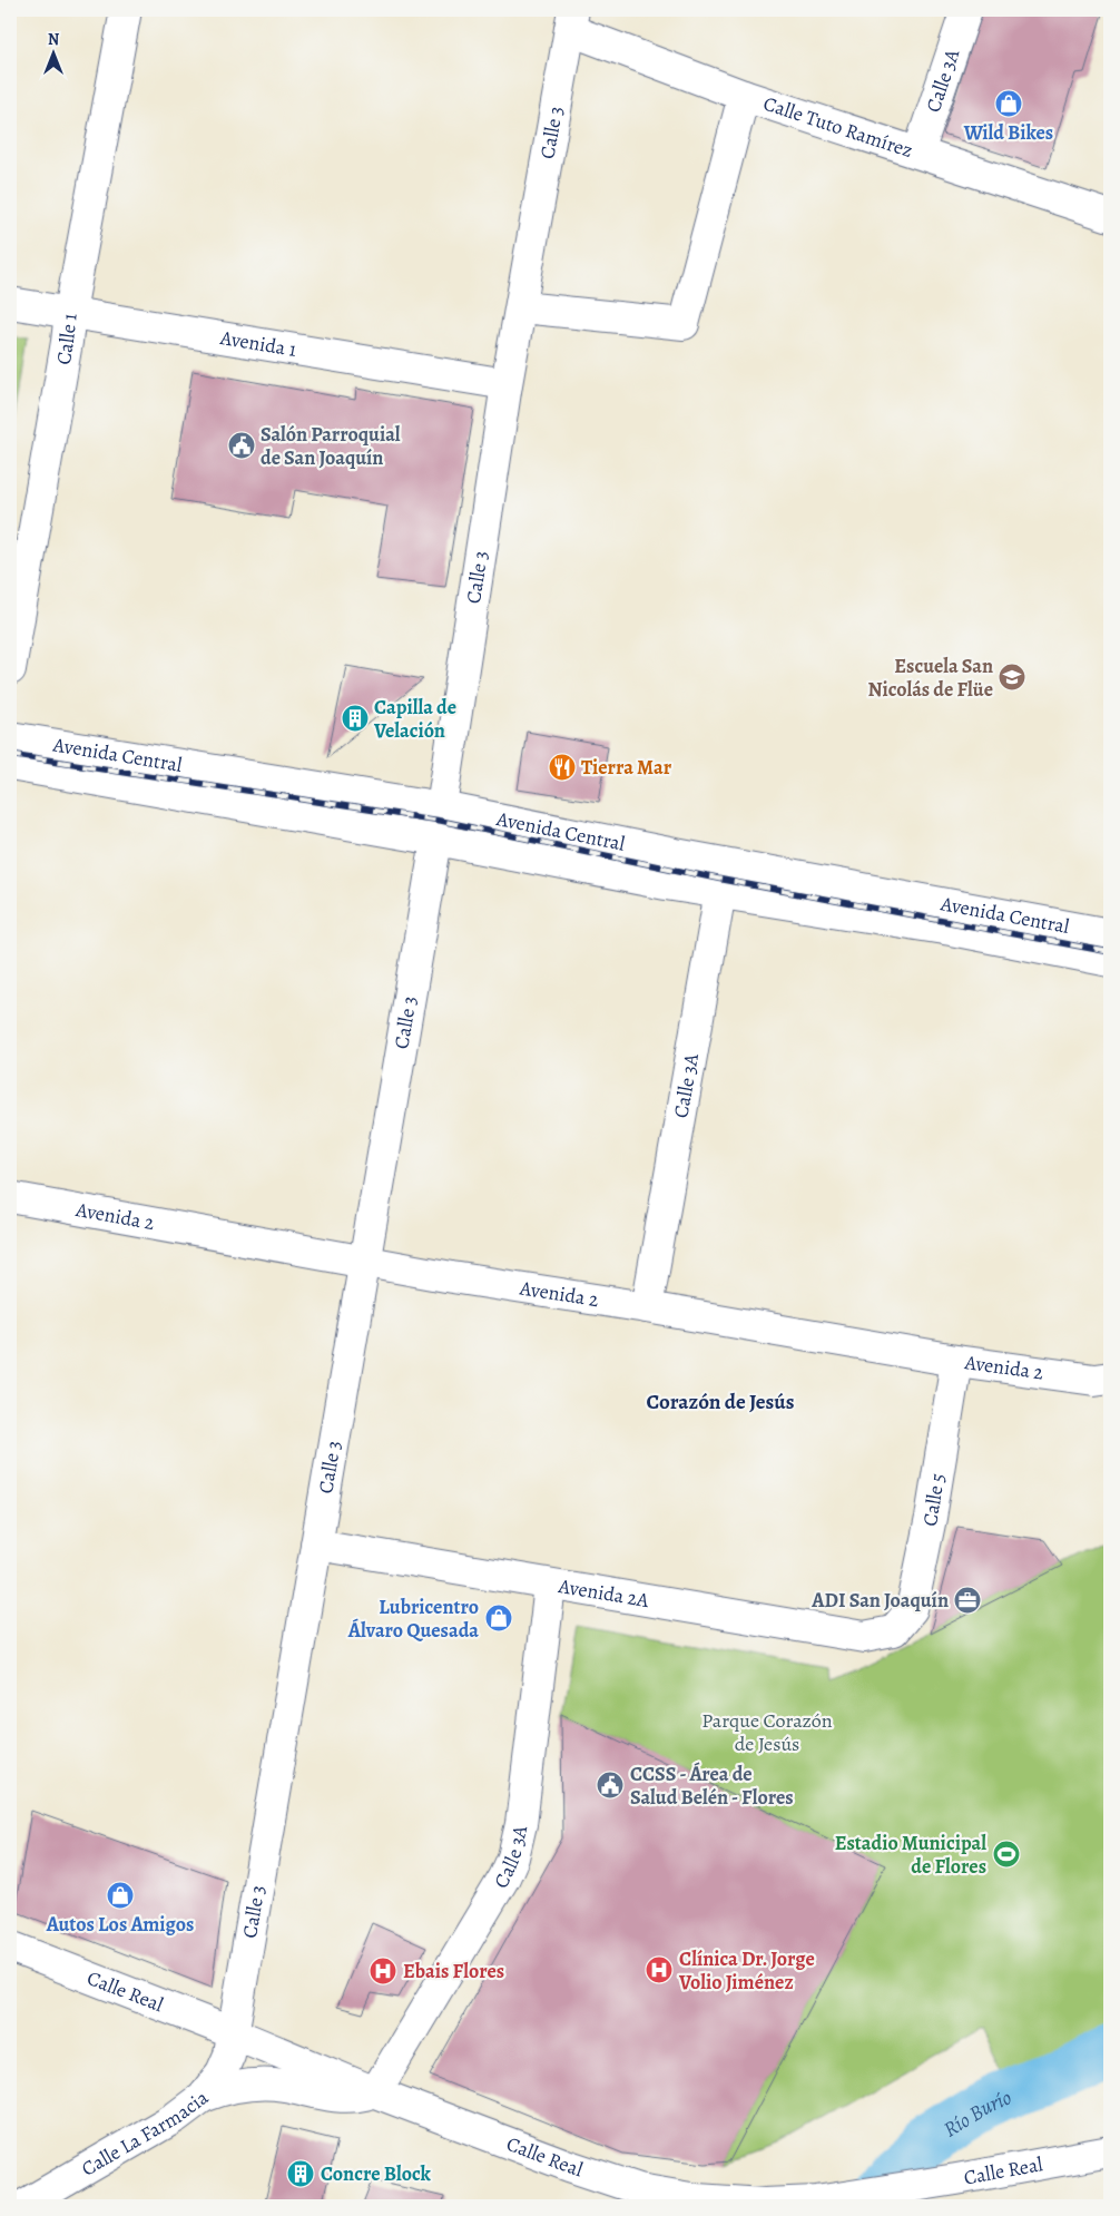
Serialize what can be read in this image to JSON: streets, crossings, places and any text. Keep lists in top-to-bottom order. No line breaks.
{"streets":{"street":["Calle 3A","Calle Tuto Ramírez","Calle 3","Calle 1","Avenida 1","Avenida Central","Avenida 2","Calle 5","Avenida 2A","Calle Real","Calle La Farmacia"]},"crossings":[["Calle 3A","Calle Tuto Ramírez"],["Calle 3A","Avenida Central"],["Calle 3A","Avenida 2"],["Calle 3A","Avenida 2A"],["Calle 3A","Calle Real"],["Calle Tuto Ramírez","Calle 3"],["Calle 3","Avenida 1"],["Calle 3","Avenida Central"],["Calle 3","Avenida 2"],["Calle 3","Avenida 2A"],["Calle 3","Calle Real"],["Calle 3","Calle La Farmacia"],["Calle 1","Avenida 1"],["Avenida 2","Calle 5"],["Calle 5","Avenida 2A"],["Calle Real","Calle La Farmacia"]],"districts":["Corazón de Jesús"],"water":["Río Burío"],"parks":["Parque Corazón de Jesús"],"places":{"shop":["Wild Bikes","Lubricentro Álvaro Quesada","Autos Los Amigos"],"public building":["Salón Parroquial de San Joaquín","CCSS - Área de Salud Belén - Flores"],"school or university":["Escuela San Nicolás de Flüe"],"building":["Capilla de Velación","Concre Block"],"restaurant":["Tierra Mar"],"office":["ADI San Joaquín"],"sports":["Estadio Municipal de Flores"],"hospital":["Clínica Dr. Jorge Volio Jiménez","Ebais Flores"]},"north":"top"}
